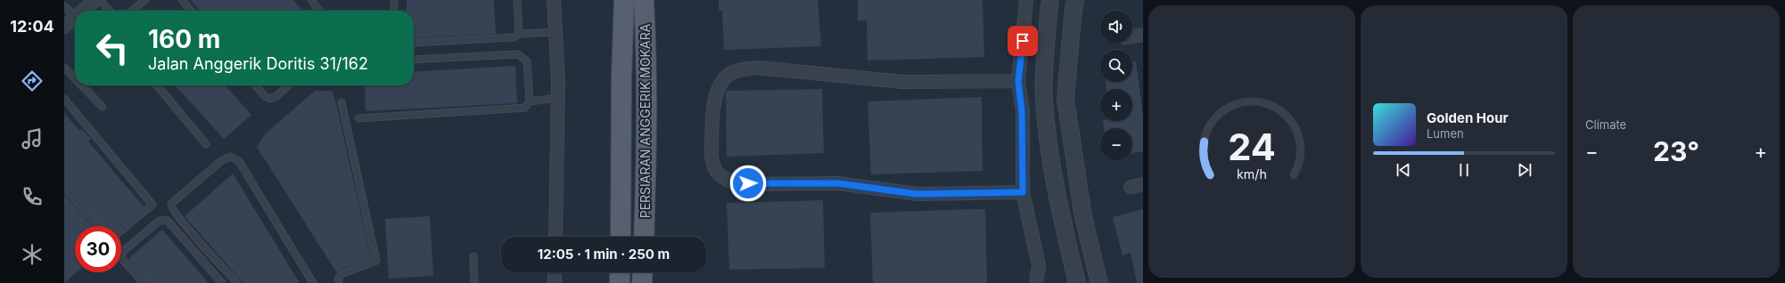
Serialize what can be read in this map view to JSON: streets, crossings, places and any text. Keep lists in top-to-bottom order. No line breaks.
{"streets":{"main road":["PERSIARAN ANGGERIK MOKARA"]},"page":{"tabs":"12:04","tile":"Climate","map_buttons":["+","−"],"turn":["160 m","Jalan Anggerik Doritis 31/162"],"song":["Golden Hour","Lumen"],"heat":["−","23°","+"],"limit":"30","trip":"12:05 · 1 min · 250 m","gauge":["24","km/h"]}}
